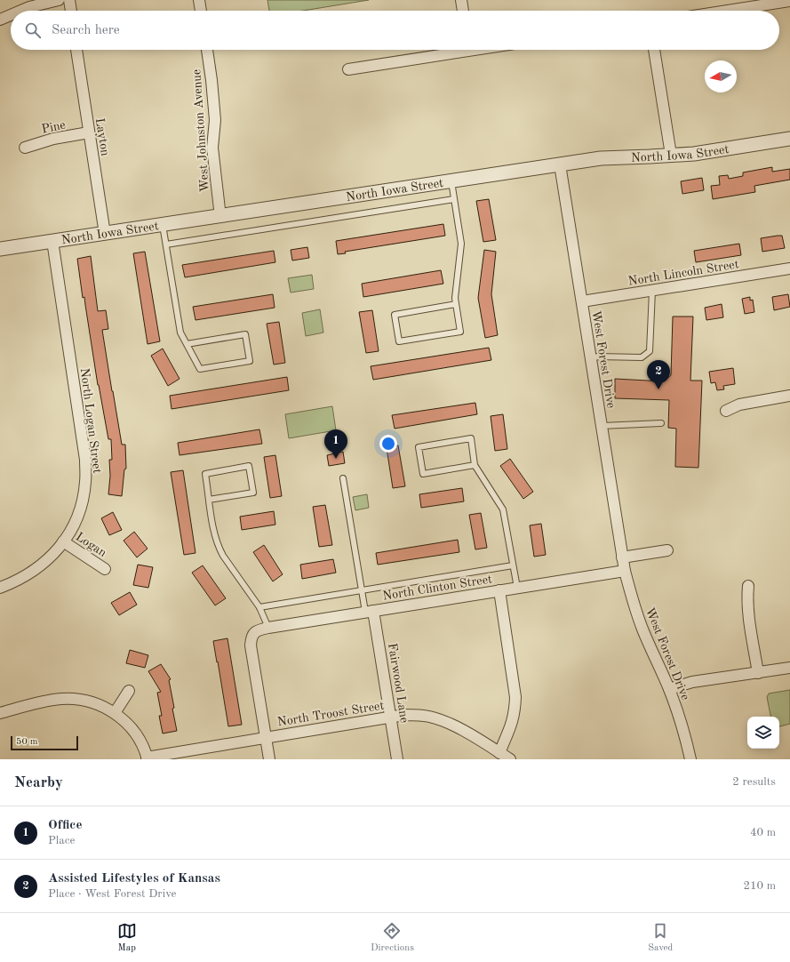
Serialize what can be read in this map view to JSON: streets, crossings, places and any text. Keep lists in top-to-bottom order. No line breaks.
{"streets":{"street":["Pine","West Johnston Avenue","Layton","North Iowa Street","North Lincoln Street","West Forest Drive","North Logan Street","Logan","North Clinton Street","Fairwood Lane","North Troost Street"]},"crossings":[["Pine","Layton"],["West Johnston Avenue","North Iowa Street"],["Layton","North Iowa Street"],["North Iowa Street","West Forest Drive"],["North Iowa Street","North Logan Street"],["North Lincoln Street","West Forest Drive"],["West Forest Drive","North Clinton Street"],["North Logan Street","Logan"],["North Clinton Street","Fairwood Lane"],["North Clinton Street","North Troost Street"],["Fairwood Lane","North Troost Street"]],"scale_bar":"50 m","north":"left","page":{"search":"Search here","pins":["2","1"],"scale":"50 m","heading":["Nearby","2 results"],"list":[{"mark":"1","name":"Office","note":"Place","value":"40 m"},{"mark":"2","name":"Assisted Lifestyles of Kansas","note":"Place · West Forest Drive","value":"210 m"}],"nav":["Map","Directions","Saved"]}}
